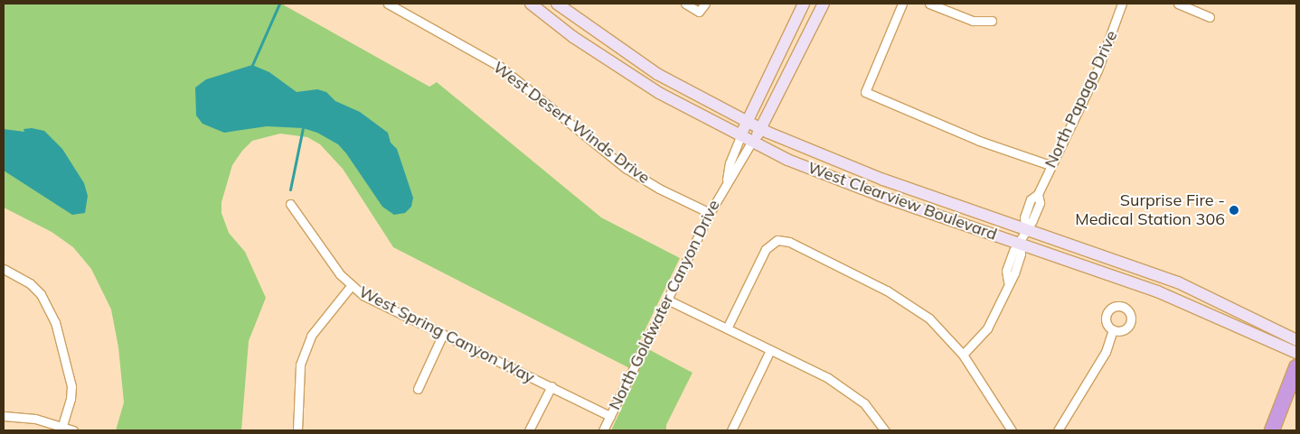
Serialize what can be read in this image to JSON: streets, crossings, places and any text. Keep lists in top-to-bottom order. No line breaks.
{"streets":{"street":["North Papago Drive","West Desert Winds Drive","West Clearview Boulevard","North Goldwater Canyon Drive","West Spring Canyon Way"]},"crossings":[["North Papago Drive","West Clearview Boulevard"],["West Desert Winds Drive","North Goldwater Canyon Drive"],["West Clearview Boulevard","North Goldwater Canyon Drive"],["North Goldwater Canyon Drive","West Spring Canyon Way"]],"places":["Surprise Fire - Medical Station 306"]}
